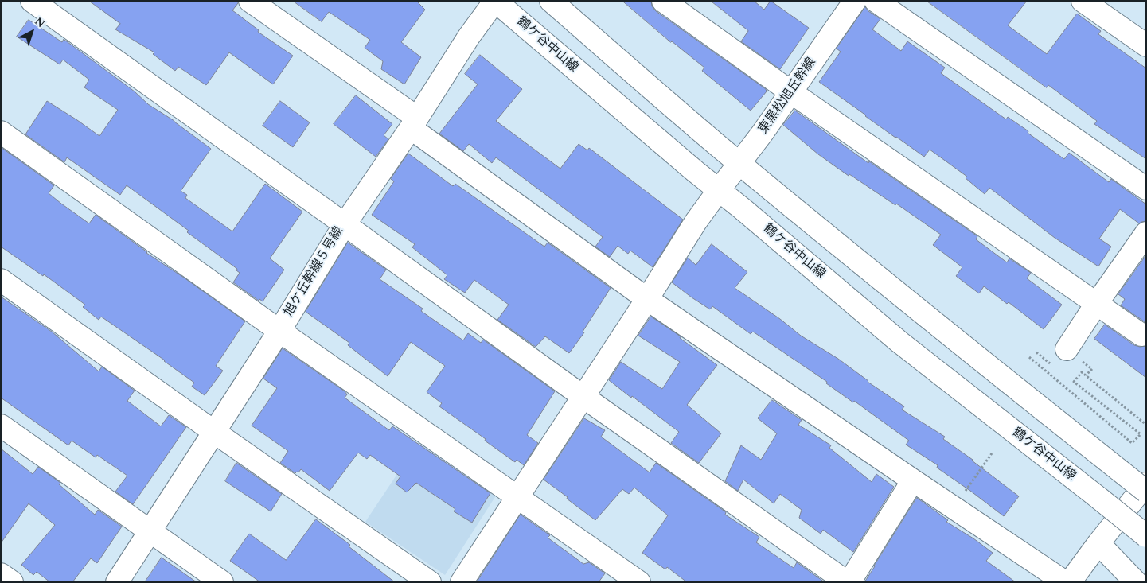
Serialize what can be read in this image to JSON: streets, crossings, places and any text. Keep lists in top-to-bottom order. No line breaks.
{"streets":{"street":["鶴ケ谷中山線","東黒松旭丘幹線","旭ケ丘幹線５号線"]},"crossings":[["鶴ケ谷中山線","東黒松旭丘幹線"]],"north":"top right"}
